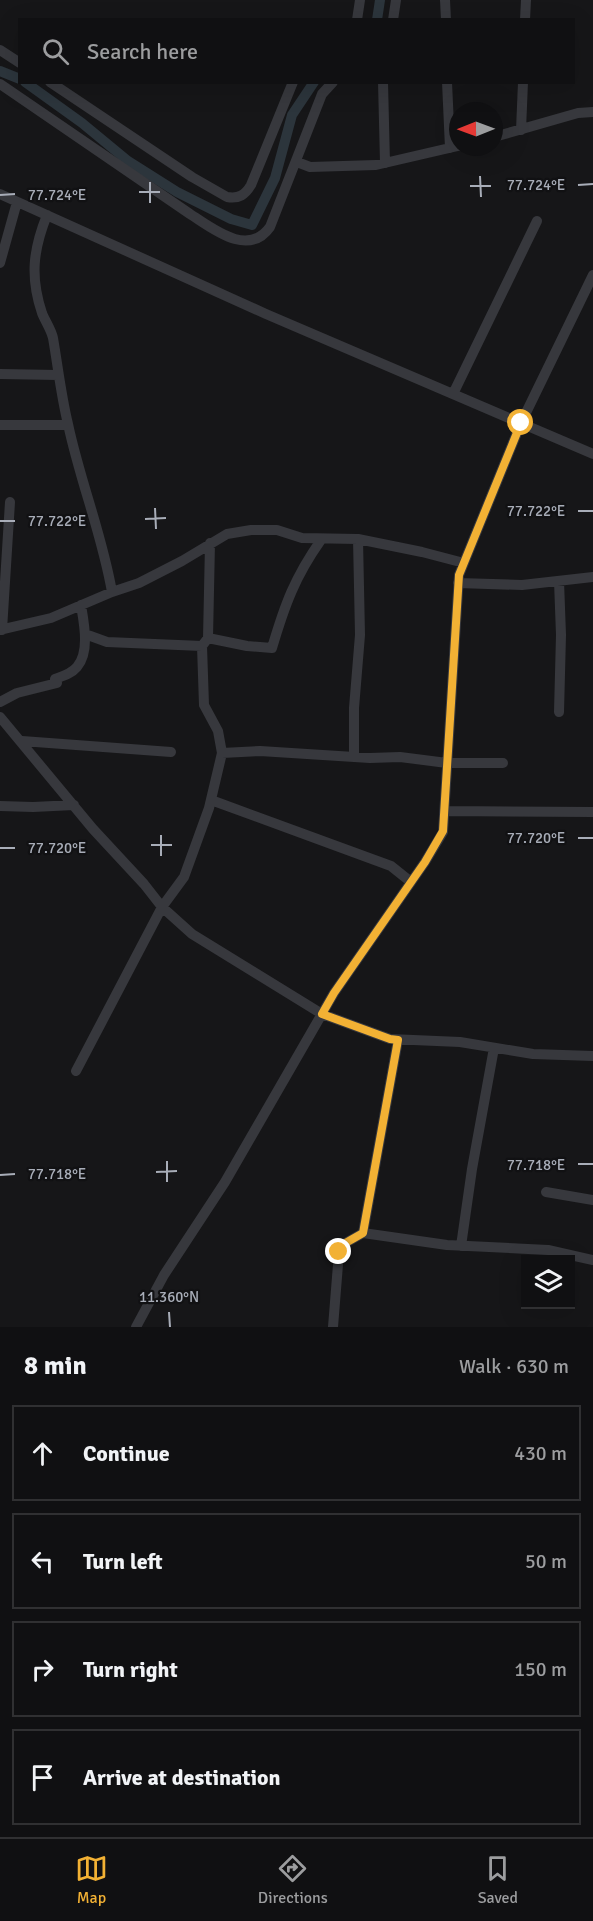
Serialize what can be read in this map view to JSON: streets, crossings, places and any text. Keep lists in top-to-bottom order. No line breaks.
{"north":"left","page":{"search":"Search here","heading":["8 min","Walk · 630 m"],"list":[["Continue","430 m"],["Turn left","50 m"],["Turn right","150 m"],"Arrive at destination"],"nav":["Map","Directions","Saved"]},"coordinates":["77.724°E","77.722°E","77.720°E","77.718°E","11.360°N"]}
